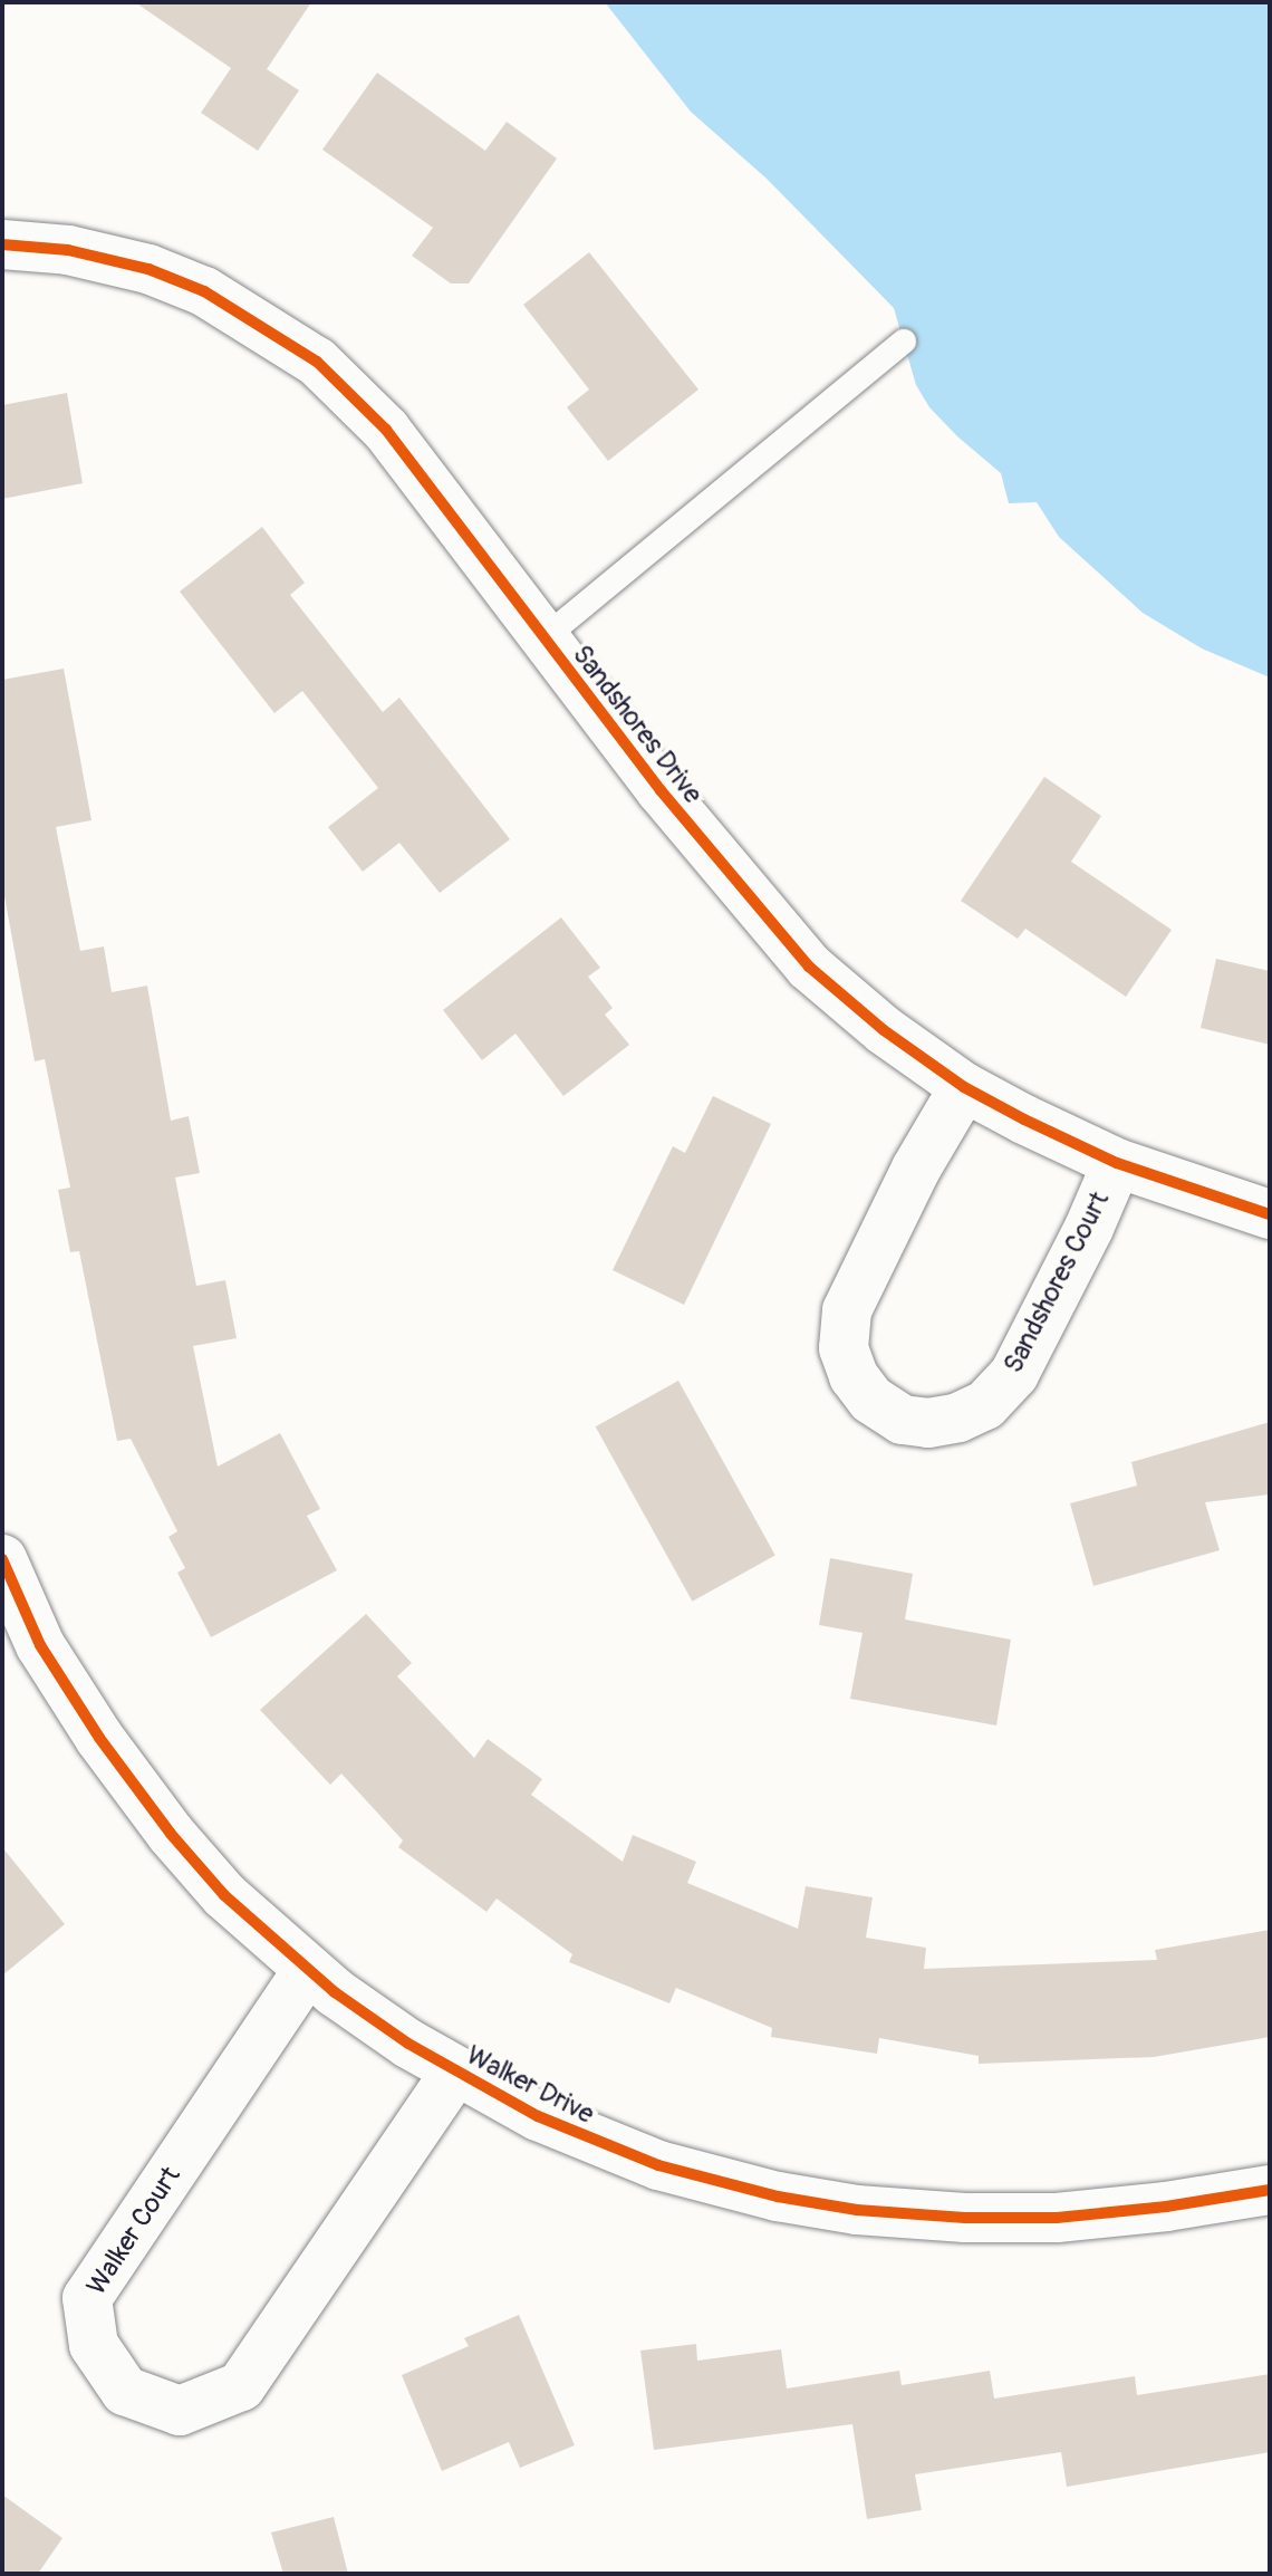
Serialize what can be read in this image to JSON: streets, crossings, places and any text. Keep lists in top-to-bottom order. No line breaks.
{"streets":{"street":["Sandshores Drive","Sandshores Court","Walker Drive","Walker Court"]},"crossings":[["Sandshores Drive","Sandshores Court"],["Walker Drive","Walker Court"]]}
